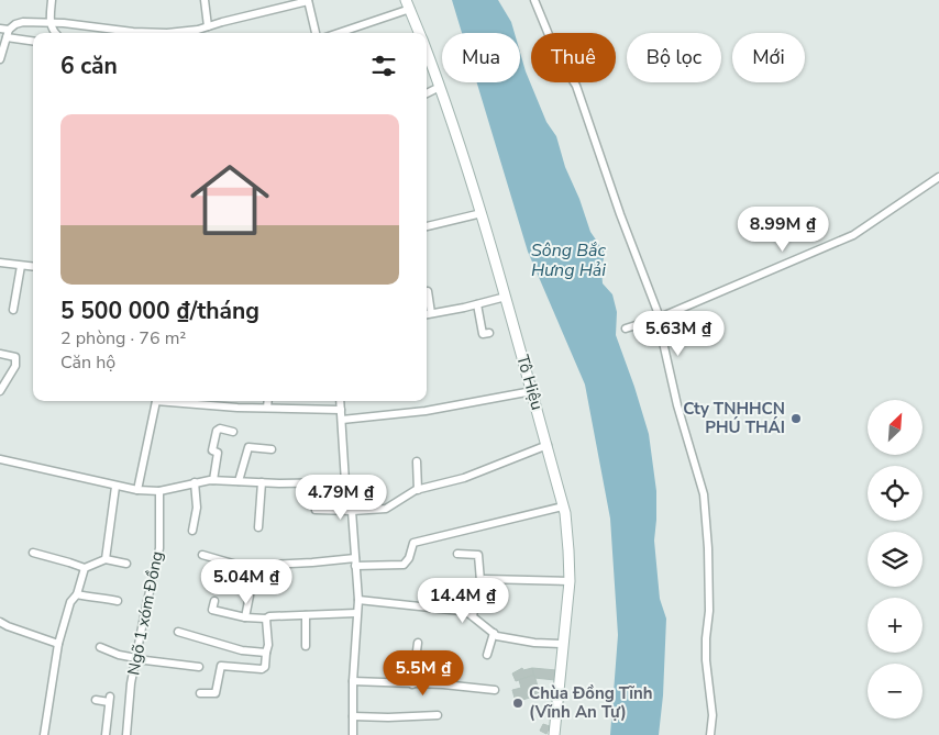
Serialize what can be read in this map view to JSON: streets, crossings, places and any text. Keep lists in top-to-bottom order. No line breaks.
{"streets":{"main road":["Tô Hiệu"],"street":["Ngõ 1 xóm Đồng"]},"water":["Sông Bắc Hưng Hải"],"places":["Cty TNHHCN PHÚ THÁI","Chùa Đồng Tĩnh (Vĩnh An Tự)"],"north":"top right","page":{"chip":["Mua","Thuê","Bộ lọc","Mới"],"heading":"6 căn","list":[{"name":"5 500 000 ₫/tháng","note":"2 phòng · 76 m² · Căn hộ"}],"price":["8.99M ₫","5.63M ₫","4.79M ₫","5.04M ₫","14.4M ₫","5.5M ₫"],"map_buttons":["+","−"]}}
